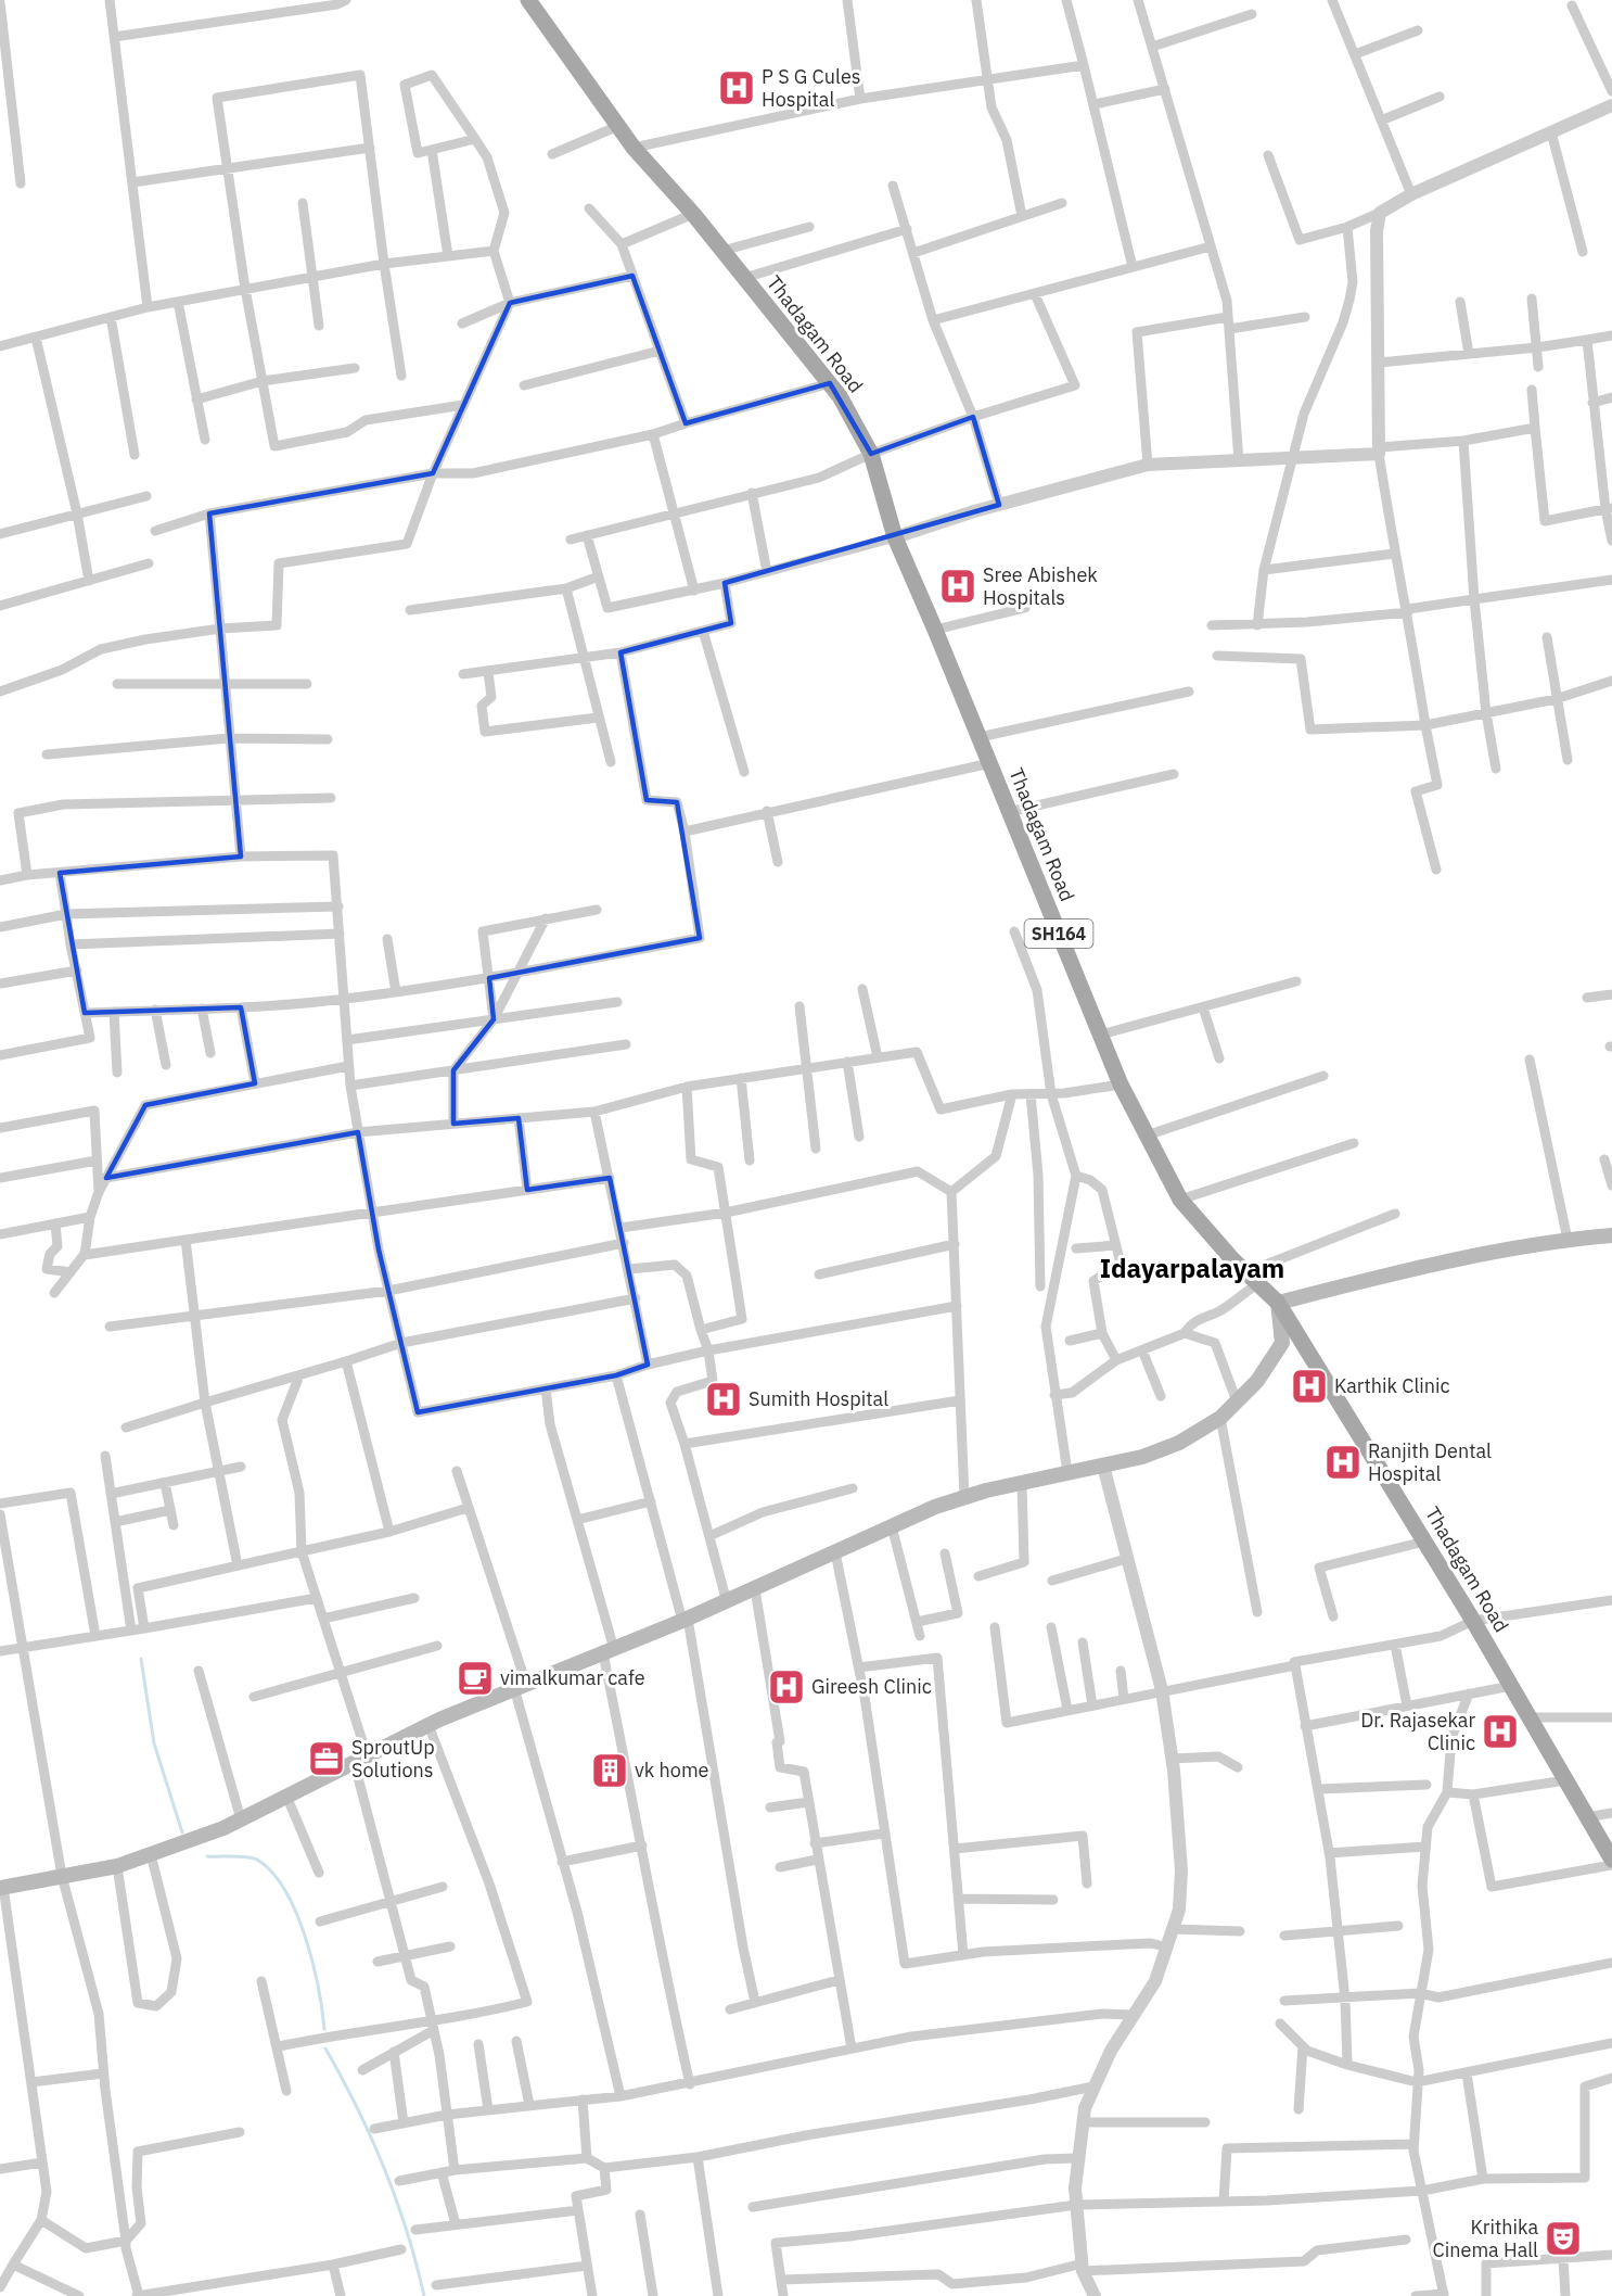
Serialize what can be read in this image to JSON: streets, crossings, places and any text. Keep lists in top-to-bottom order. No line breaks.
{"streets":{"main road":["Thadagam Road","SH164"]},"districts":["Idayarpalayam"],"places":{"hospital":["P S G Cules Hospital","Sree Abishek Hospitals","Karthik Clinic","Sumith Hospital","Ranjith Dental Hospital","Gireesh Clinic","Dr. Rajasekar Clinic"],"cafe":["vimalkumar cafe"],"office":["SproutUp Solutions"],"building":["vk home"],"theatre":["Krithika Cinema Hall"]}}
